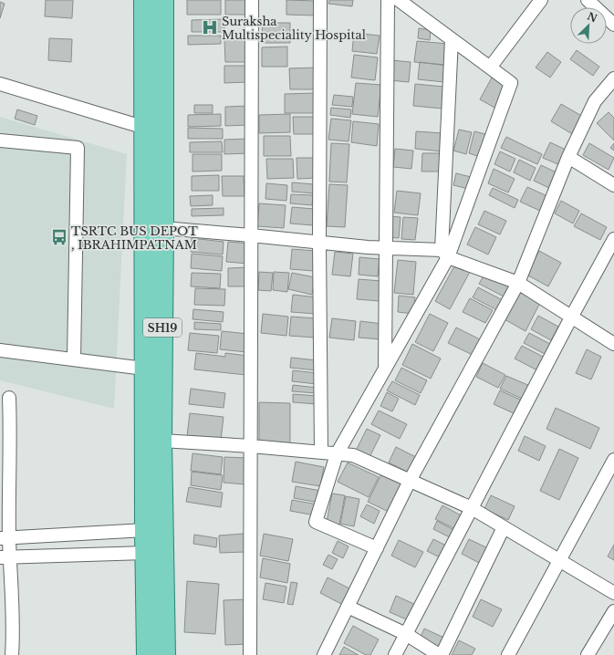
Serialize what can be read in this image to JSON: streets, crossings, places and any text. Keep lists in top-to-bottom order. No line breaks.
{"streets":{"main road":["SH19"]},"places":{"hospital":["Suraksha Multispeciality Hospital"],"bus stop":["TSRTC BUS DEPOT , IBRAHIMPATNAM"]},"north":"top right"}
